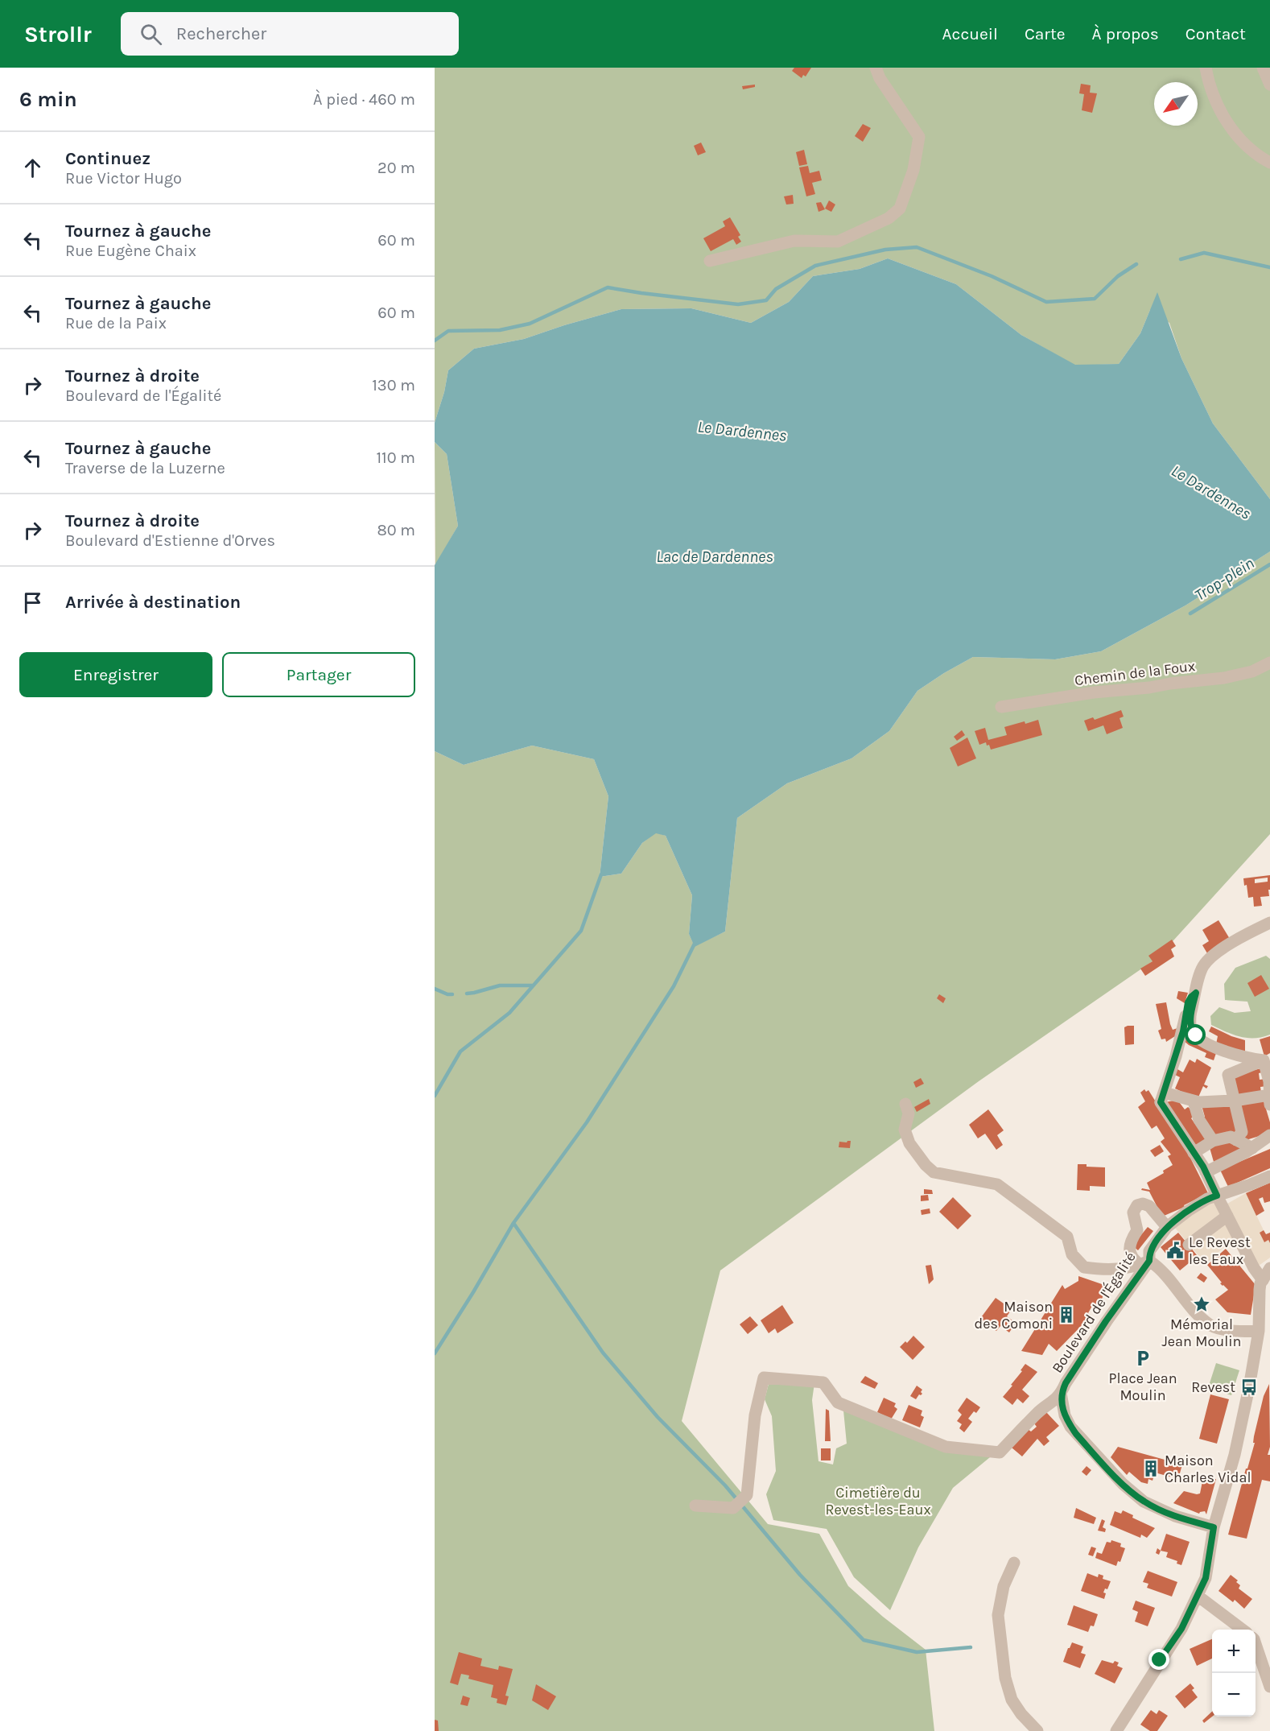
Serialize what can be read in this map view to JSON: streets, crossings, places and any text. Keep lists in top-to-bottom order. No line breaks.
{"streets":{"street":["Chemin de la Foux","Boulevard de l'Égalité"]},"water":["Le Dardennes","Lac de Dardennes","Trop-plein"],"parks":["Cimetière du Revest-les-Eaux"],"places":{"public building":["Le Revest les Eaux"],"place":["Mémorial Jean Moulin"],"building":["Maison des Comoni","Maison Charles Vidal"],"parking":["Place Jean Moulin"],"bus stop":["Revest"]},"north":"bottom left","page":{"header":"Strollr","search":"Rechercher","nav":["Accueil","Carte","À propos","Contact"],"heading":["6 min","À pied · 460 m"],"list":[["Continuez","Rue Victor Hugo","20 m"],["Tournez à gauche","Rue Eugène Chaix","60 m"],["Tournez à gauche","Rue de la Paix","60 m"],["Tournez à droite","Boulevard de l'Égalité","130 m"],["Tournez à gauche","Traverse de la Luzerne","110 m"],["Tournez à droite","Boulevard d'Estienne d'Orves","80 m"],"Arrivée à destination"],"buttons":["Enregistrer","Partager"],"map_buttons":["+","−"]}}
